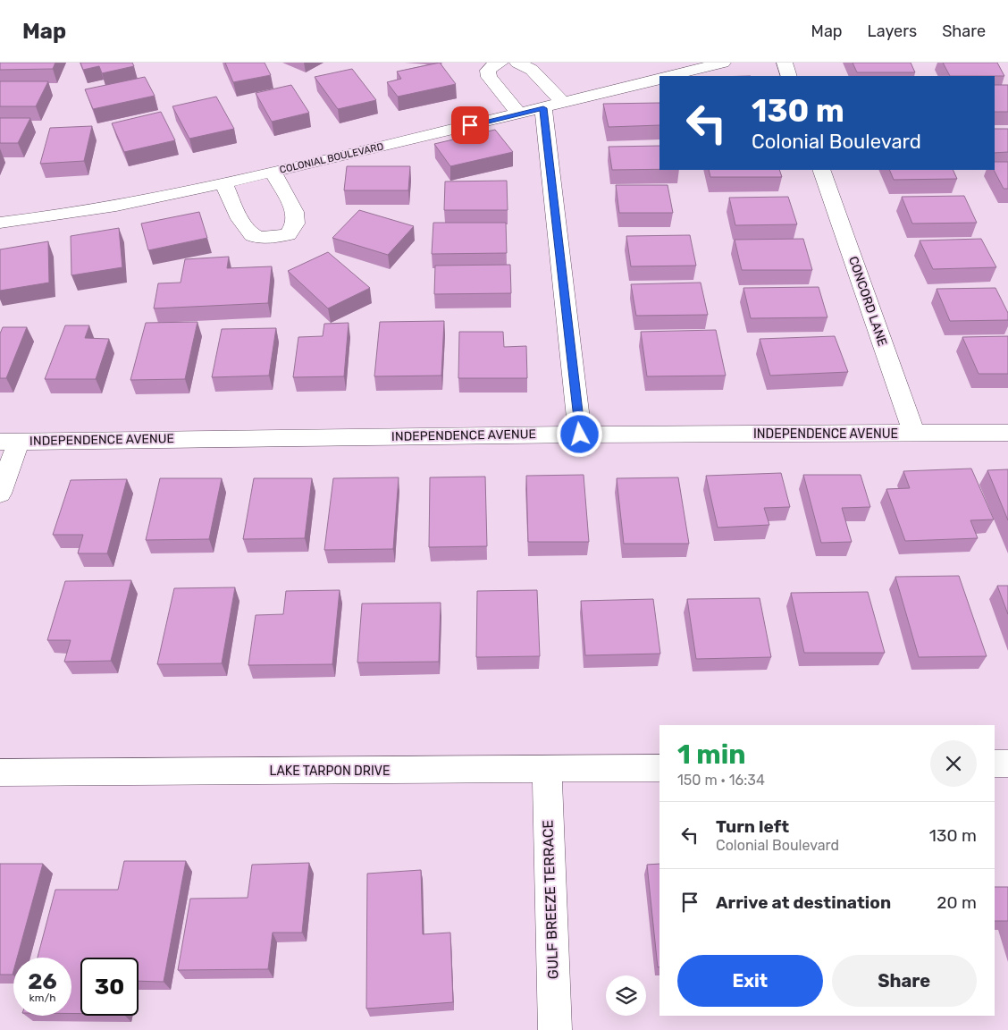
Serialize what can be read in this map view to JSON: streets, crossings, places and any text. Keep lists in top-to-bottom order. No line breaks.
{"streets":{"street":["COLONIAL BOULEVARD","CONCORD LANE","INDEPENDENCE AVENUE","LAKE TARPON DRIVE","GULF BREEZE TERRACE"]},"crossings":[["CONCORD LANE","INDEPENDENCE AVENUE"],["LAKE TARPON DRIVE","GULF BREEZE TERRACE"]],"page":{"header":"Map","nav":["Map","Layers","Share"],"turn":["130 m","Colonial Boulevard"],"heading":["1 min","150 m · 16:34"],"list":[{"name":"Turn left","note":"Colonial Boulevard","value":"130 m"},{"name":"Arrive at destination","value":"20 m"}],"buttons":["Exit","Share"],"speed":"26 km/h","limit":"30"}}
